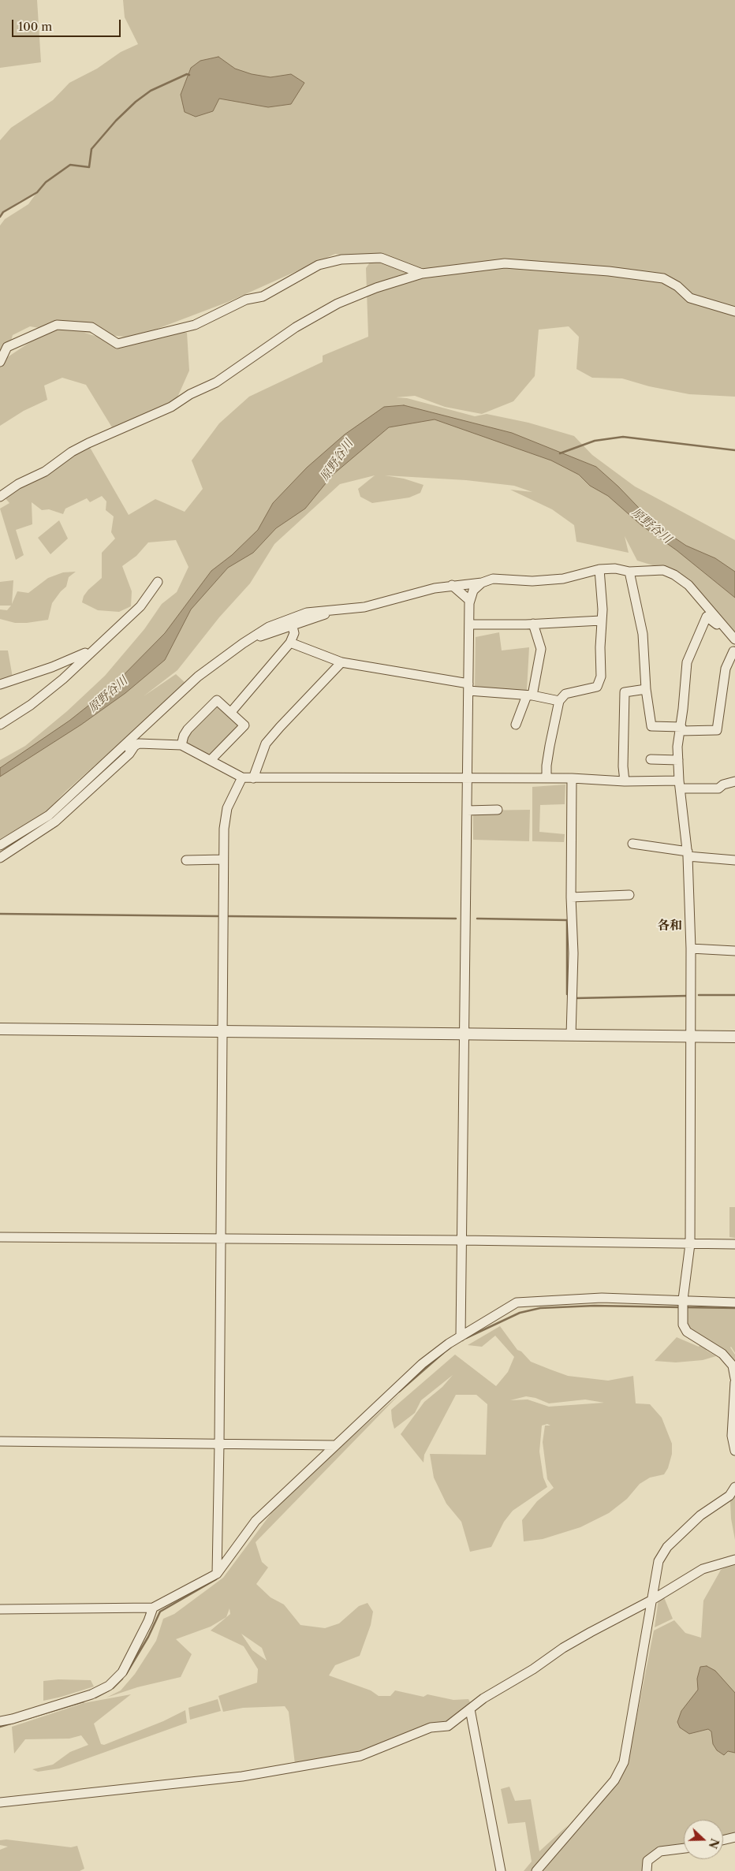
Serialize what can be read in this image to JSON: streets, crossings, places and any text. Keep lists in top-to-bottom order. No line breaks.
{"districts":["各和"],"water":["原野谷川"],"scale_bar":"100 m","north":"right"}
